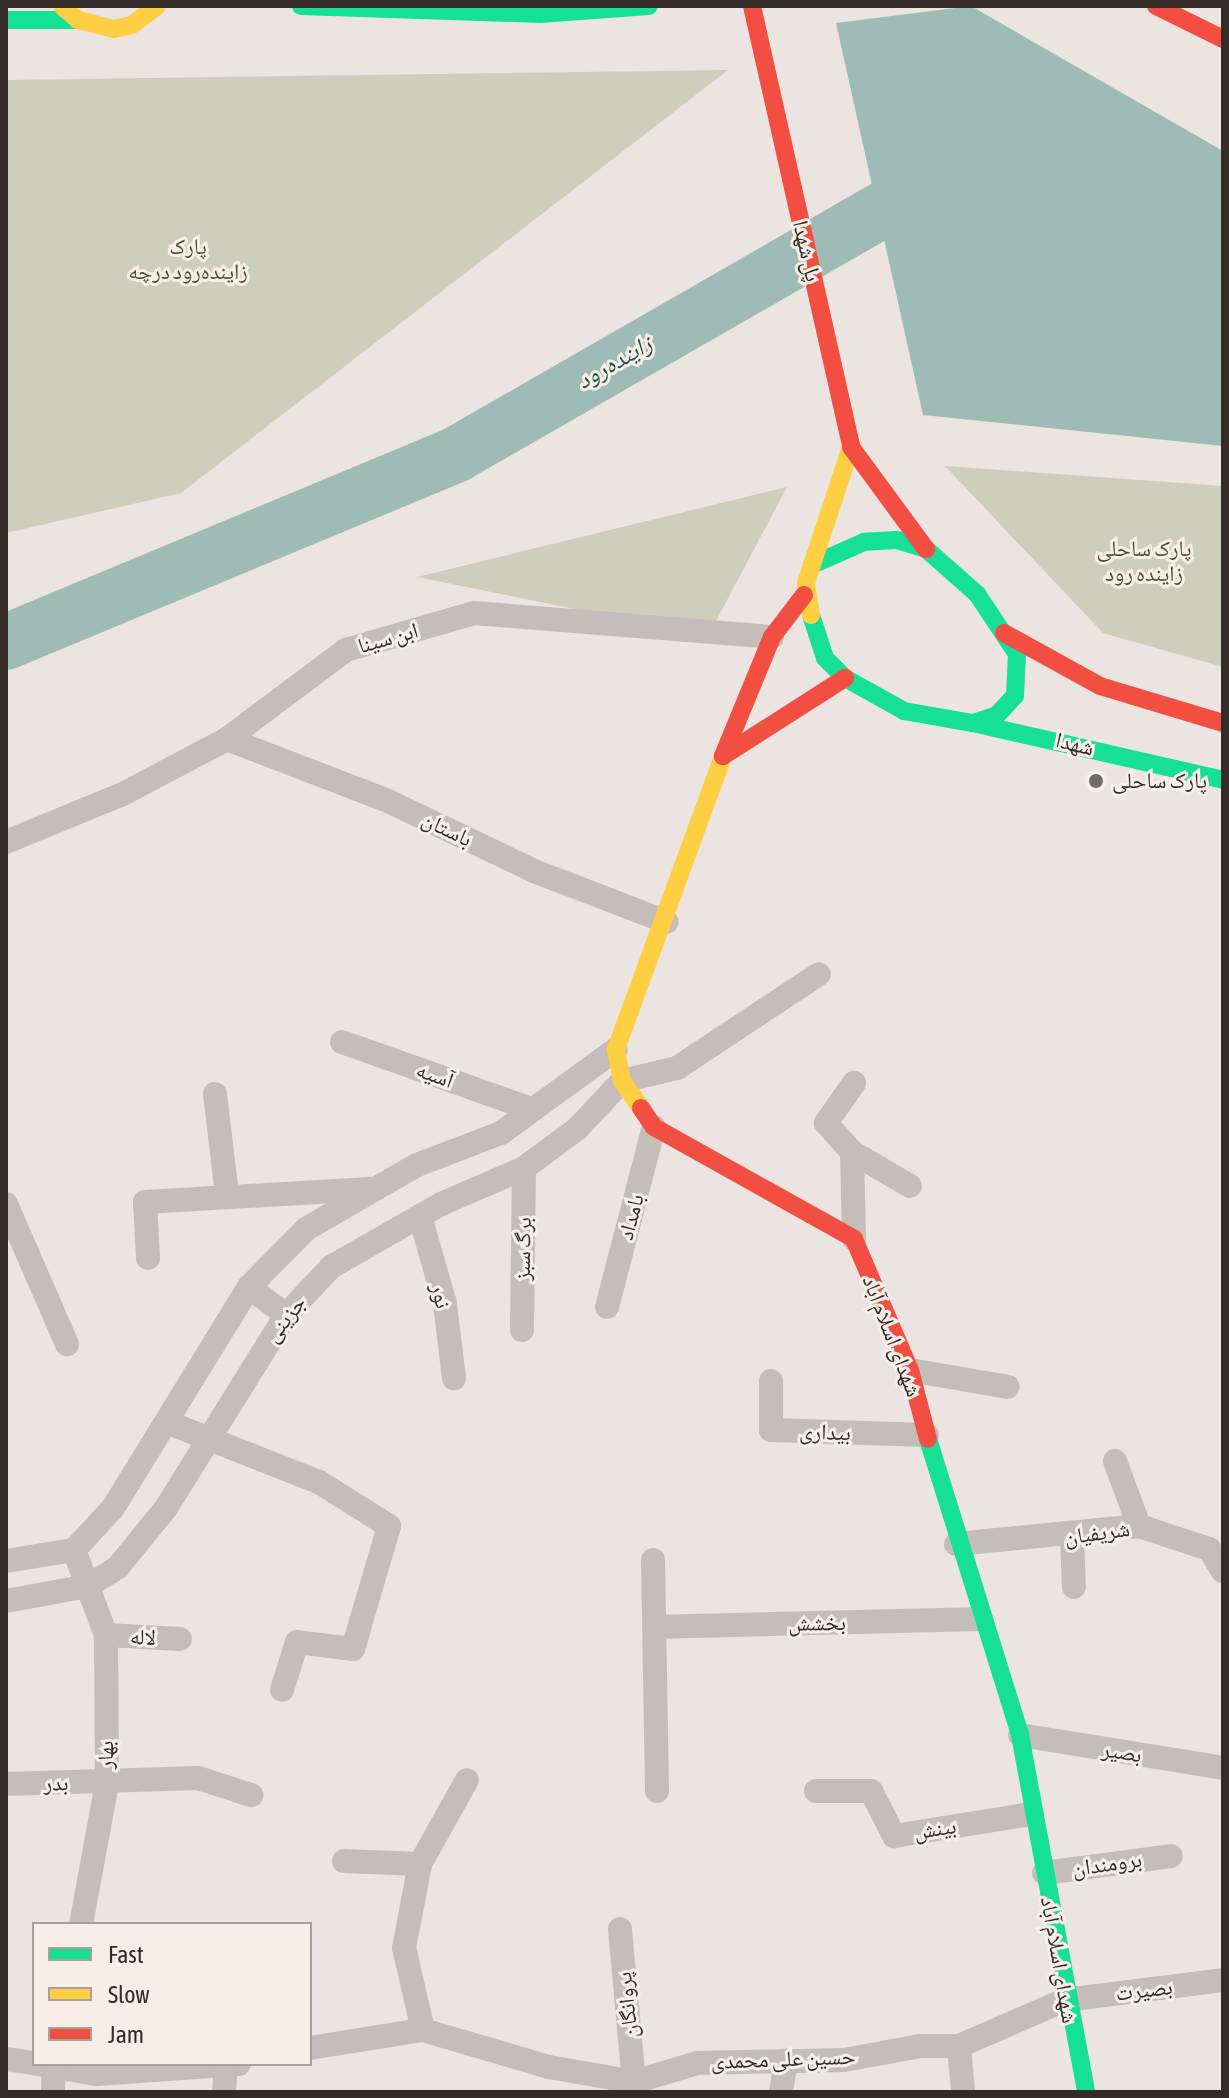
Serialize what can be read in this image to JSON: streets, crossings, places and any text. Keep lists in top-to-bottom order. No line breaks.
{"streets":{"street":["پل شهدا","ابن سینا","شهدا","باستان","آسیه","بامداد","برگ سبز","نور","جزینی","شهدای اسلام آباد","بیداری","شریفیان","بخشش","لاله","بصیر","بهار","بدر","بینش","برومندان","بصیرت","پروانگان","حسین علی محمدی"]},"crossings":[["ابن سینا","باستان"],["برگ سبز","جزینی"],["نور","جزینی"],["جزینی","بهار"],["شهدای اسلام آباد","بیداری"],["شهدای اسلام آباد","شریفیان"],["شهدای اسلام آباد","بخشش"],["شهدای اسلام آباد","بصیر"],["شهدای اسلام آباد","بینش"],["شهدای اسلام آباد","برومندان"],["شهدای اسلام آباد","بصیرت"],["شهدای اسلام آباد","حسین علی محمدی"],["لاله","بهار"],["بهار","بدر"],["بصیرت","حسین علی محمدی"],["پروانگان","حسین علی محمدی"]],"water":["زاینده‌رود"],"parks":["پارک زاینده‌رود درچه","پارک ساحلی زاینده رود"],"places":["پارک ساحلی"],"legend":["Fast","Slow","Jam"]}
